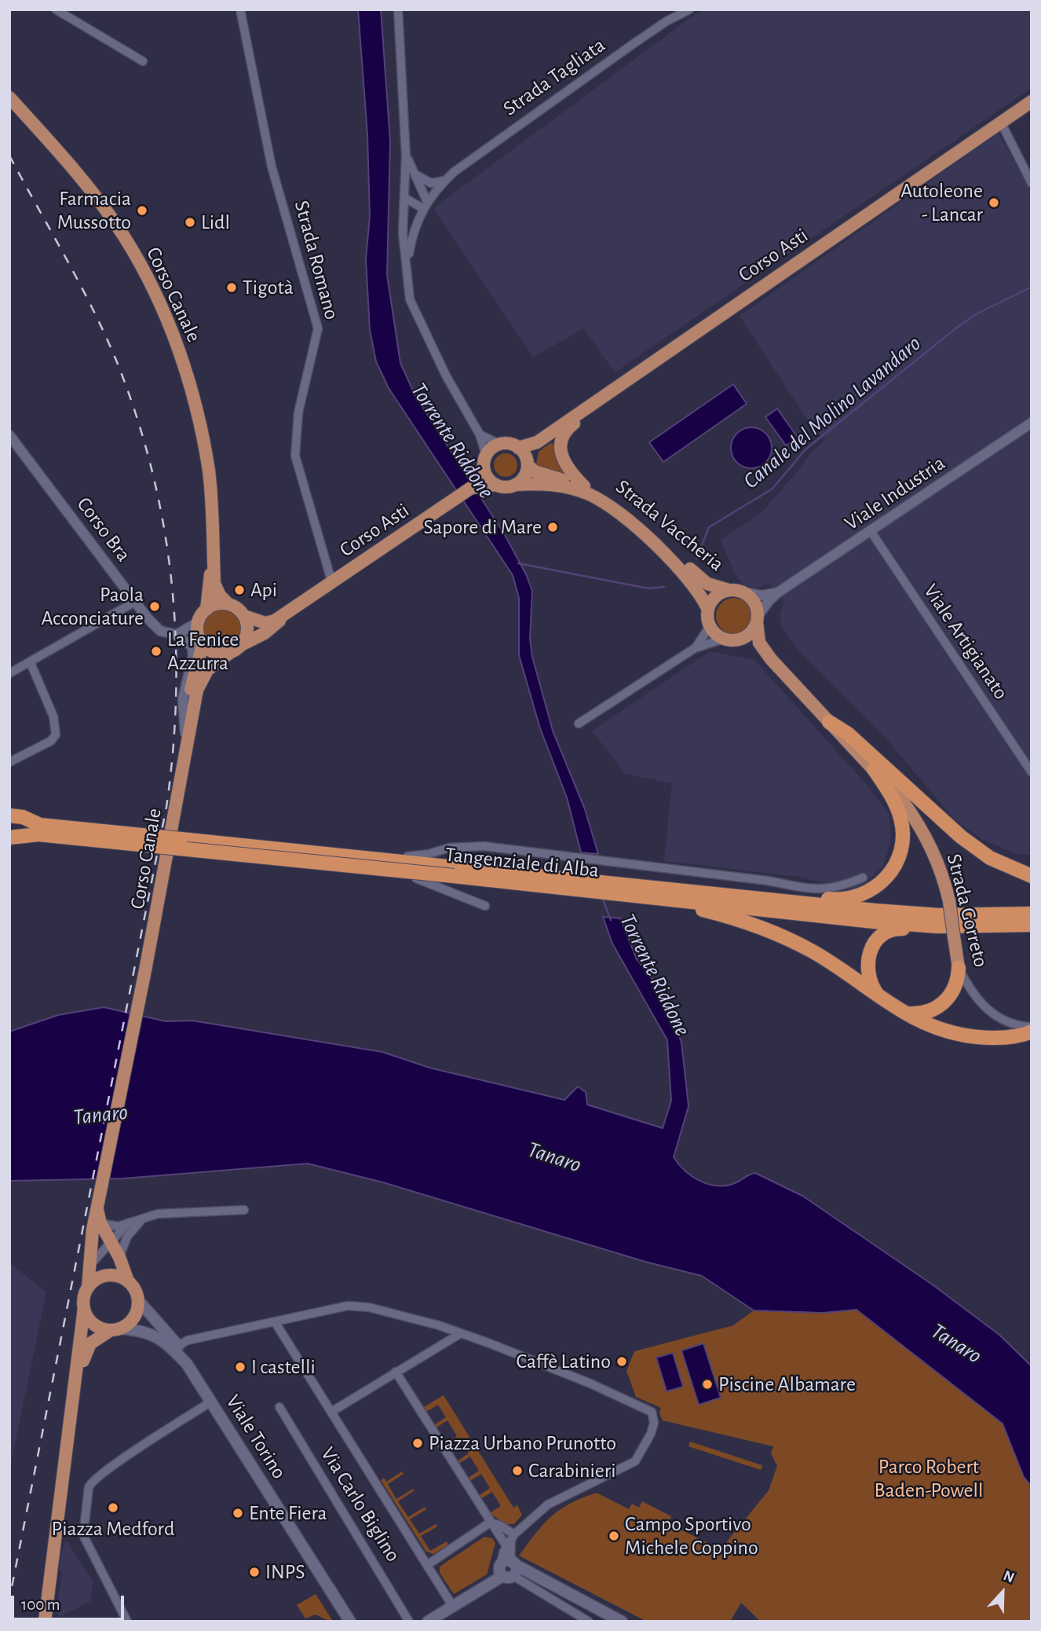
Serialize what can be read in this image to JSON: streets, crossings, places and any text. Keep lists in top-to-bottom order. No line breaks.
{"streets":{"highway":["Tangenziale di Alba"],"main road":["Corso Asti","Corso Canale","Strada Vaccheria","Strada Gorreto","Viale Torino"],"street":["Strada Tagliata","Strada Romano","Viale Industria","Corso Bra","Viale Artigianato","Via Carlo Biglino"]},"crossings":[["Strada Tagliata","Strada Vaccheria"],["Corso Asti","Strada Romano"],["Corso Asti","Corso Canale"],["Corso Canale","Corso Bra"],["Viale Industria","Strada Vaccheria"],["Viale Industria","Viale Artigianato"],["Viale Industria","Strada Gorreto"],["Strada Vaccheria","Strada Gorreto"]],"water":["Canale del Molino Lavandaro","Torrente Riddone","Tanaro"],"parks":["Parco Robert Baden-Powell"],"places":["Autoleone - Lancar","Farmacia Mussotto","Lidl","Tigotà","Sapore di Mare","Api","Paola Acconciature","La Fenice Azzurra","Caffè Latino","I castelli","Piscine Albamare","Piazza Urbano Prunotto","Carabinieri","Piazza Medford","Ente Fiera","Campo Sportivo Michele Coppino","INPS"],"scale_bar":"100 m","north":"top"}
